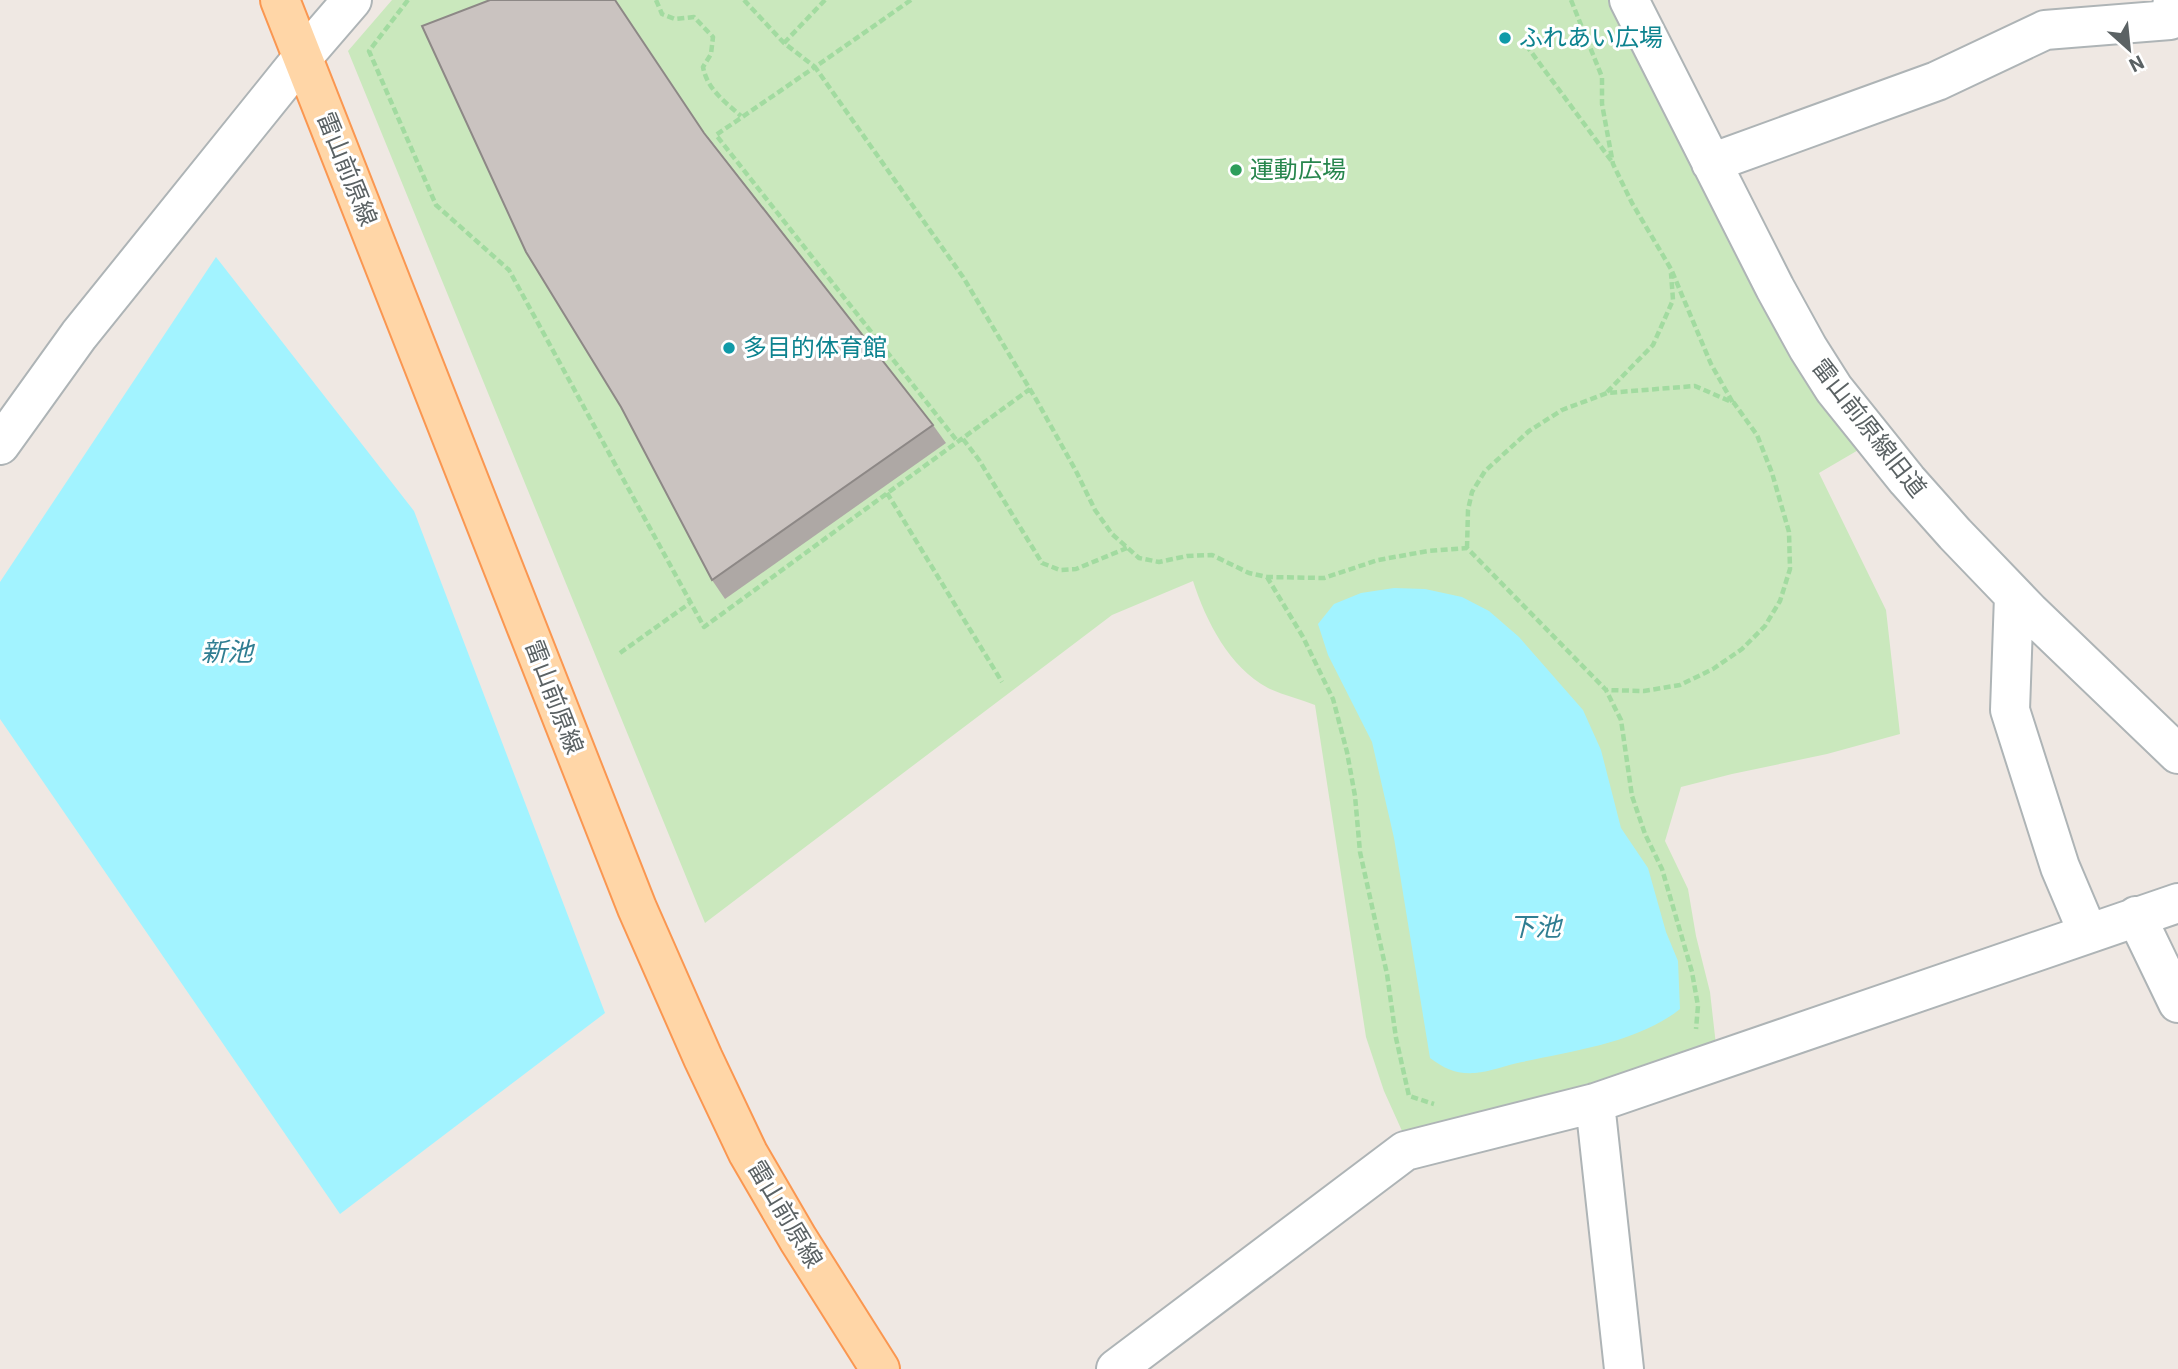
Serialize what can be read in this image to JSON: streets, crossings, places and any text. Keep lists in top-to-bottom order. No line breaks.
{"streets":{"main road":["雷山前原線"],"street":["雷山前原線旧道"]},"water":["新池","下池"],"places":["ふれあい広場","運動広場","多目的体育館"],"north":"bottom right"}
